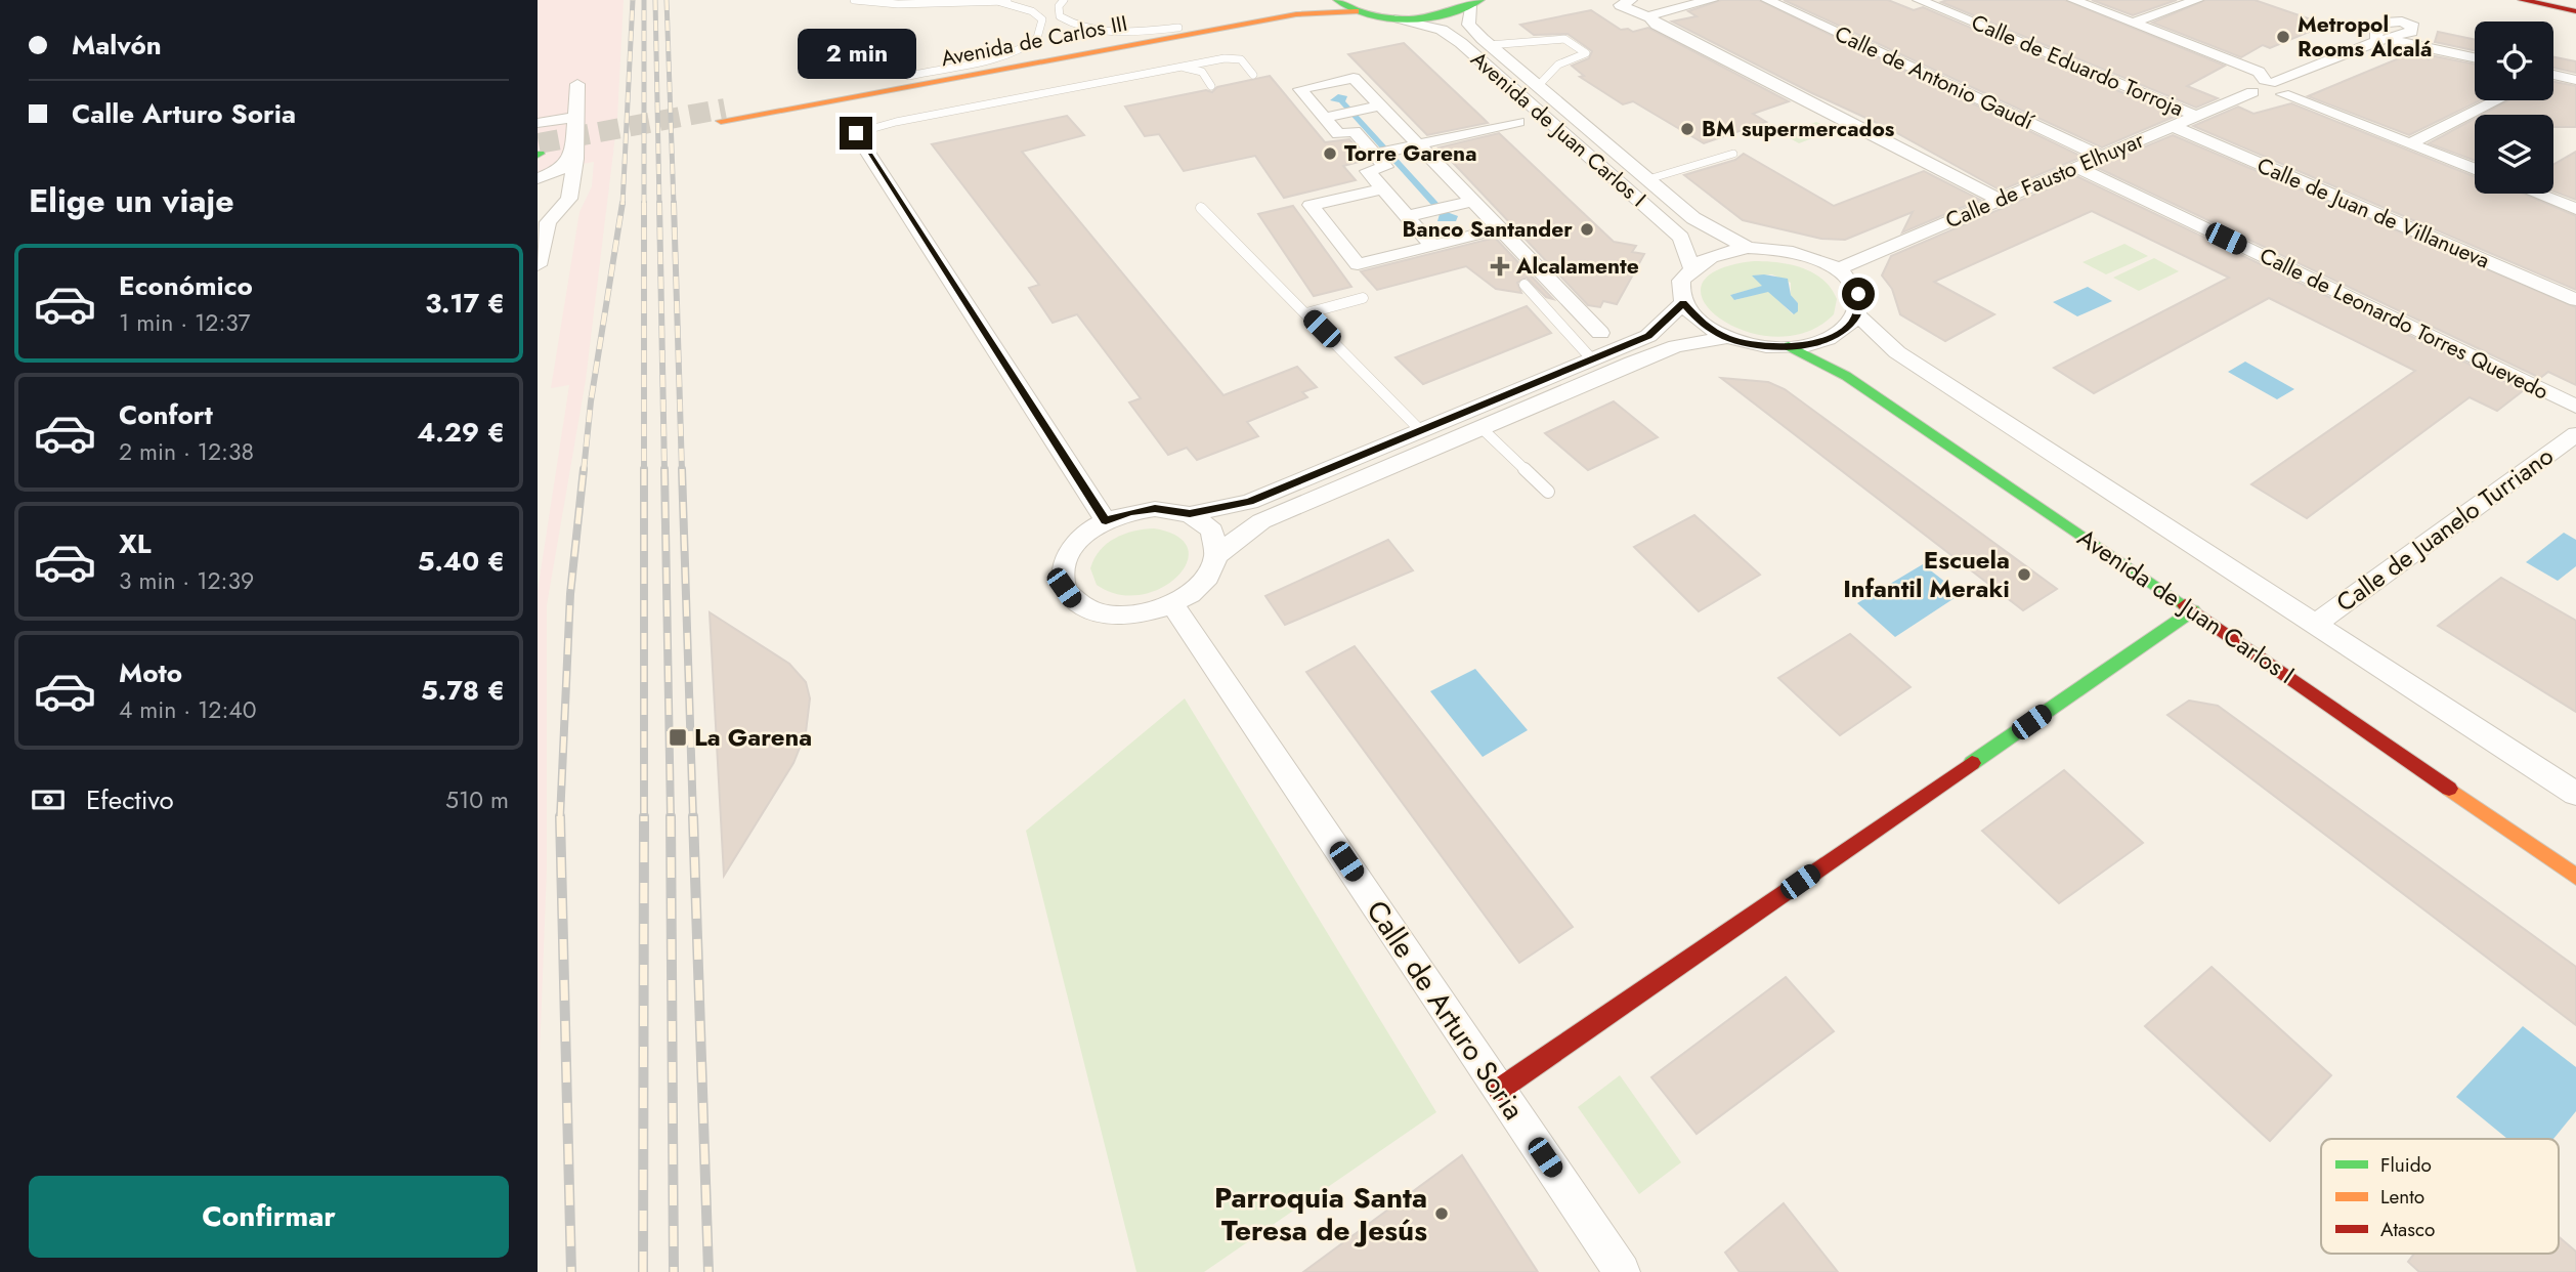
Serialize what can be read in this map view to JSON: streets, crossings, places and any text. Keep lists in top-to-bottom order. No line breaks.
{"streets":{"main road":["Avenida de Carlos III","Avenida de Juan Carlos I"],"street":["Calle de Eduardo Torroja","Calle de Antonio Gaudí","Calle de Fausto Elhuyar","Calle de Juan de Villanueva","Calle de Leonardo Torres Quevedo","Calle de Juanelo Turriano","Calle de Arturo Soria"]},"crossings":[["Calle de Eduardo Torroja","Calle de Fausto Elhuyar"],["Calle de Antonio Gaudí","Calle de Fausto Elhuyar"],["Calle de Fausto Elhuyar","Calle de Juan de Villanueva"],["Calle de Fausto Elhuyar","Calle de Leonardo Torres Quevedo"]],"places":{"other":["Metropol Rooms Alcalá","BM supermercados","Torre Garena","Banco Santander","Escuela Infantil Meraki","Parroquia Santa Teresa de Jesús"],"health":["Alcalamente"],"transit":["La Garena"]},"legend":["Fluido","Lento","Atasco"],"page":{"banner":["Malvón","Calle Arturo Soria"],"bubble":"2 min","heading":"Elige un viaje","list":[{"name":"Económico","note":"1 min · 12:37","value":"3.17 €"},{"name":"Confort","note":"2 min · 12:38","value":"4.29 €"},{"name":"XL","note":"3 min · 12:39","value":"5.40 €"},{"name":"Moto","note":"4 min · 12:40","value":"5.78 €"}],"pay":["Efectivo","510 m"],"buttons":"Confirmar"}}
